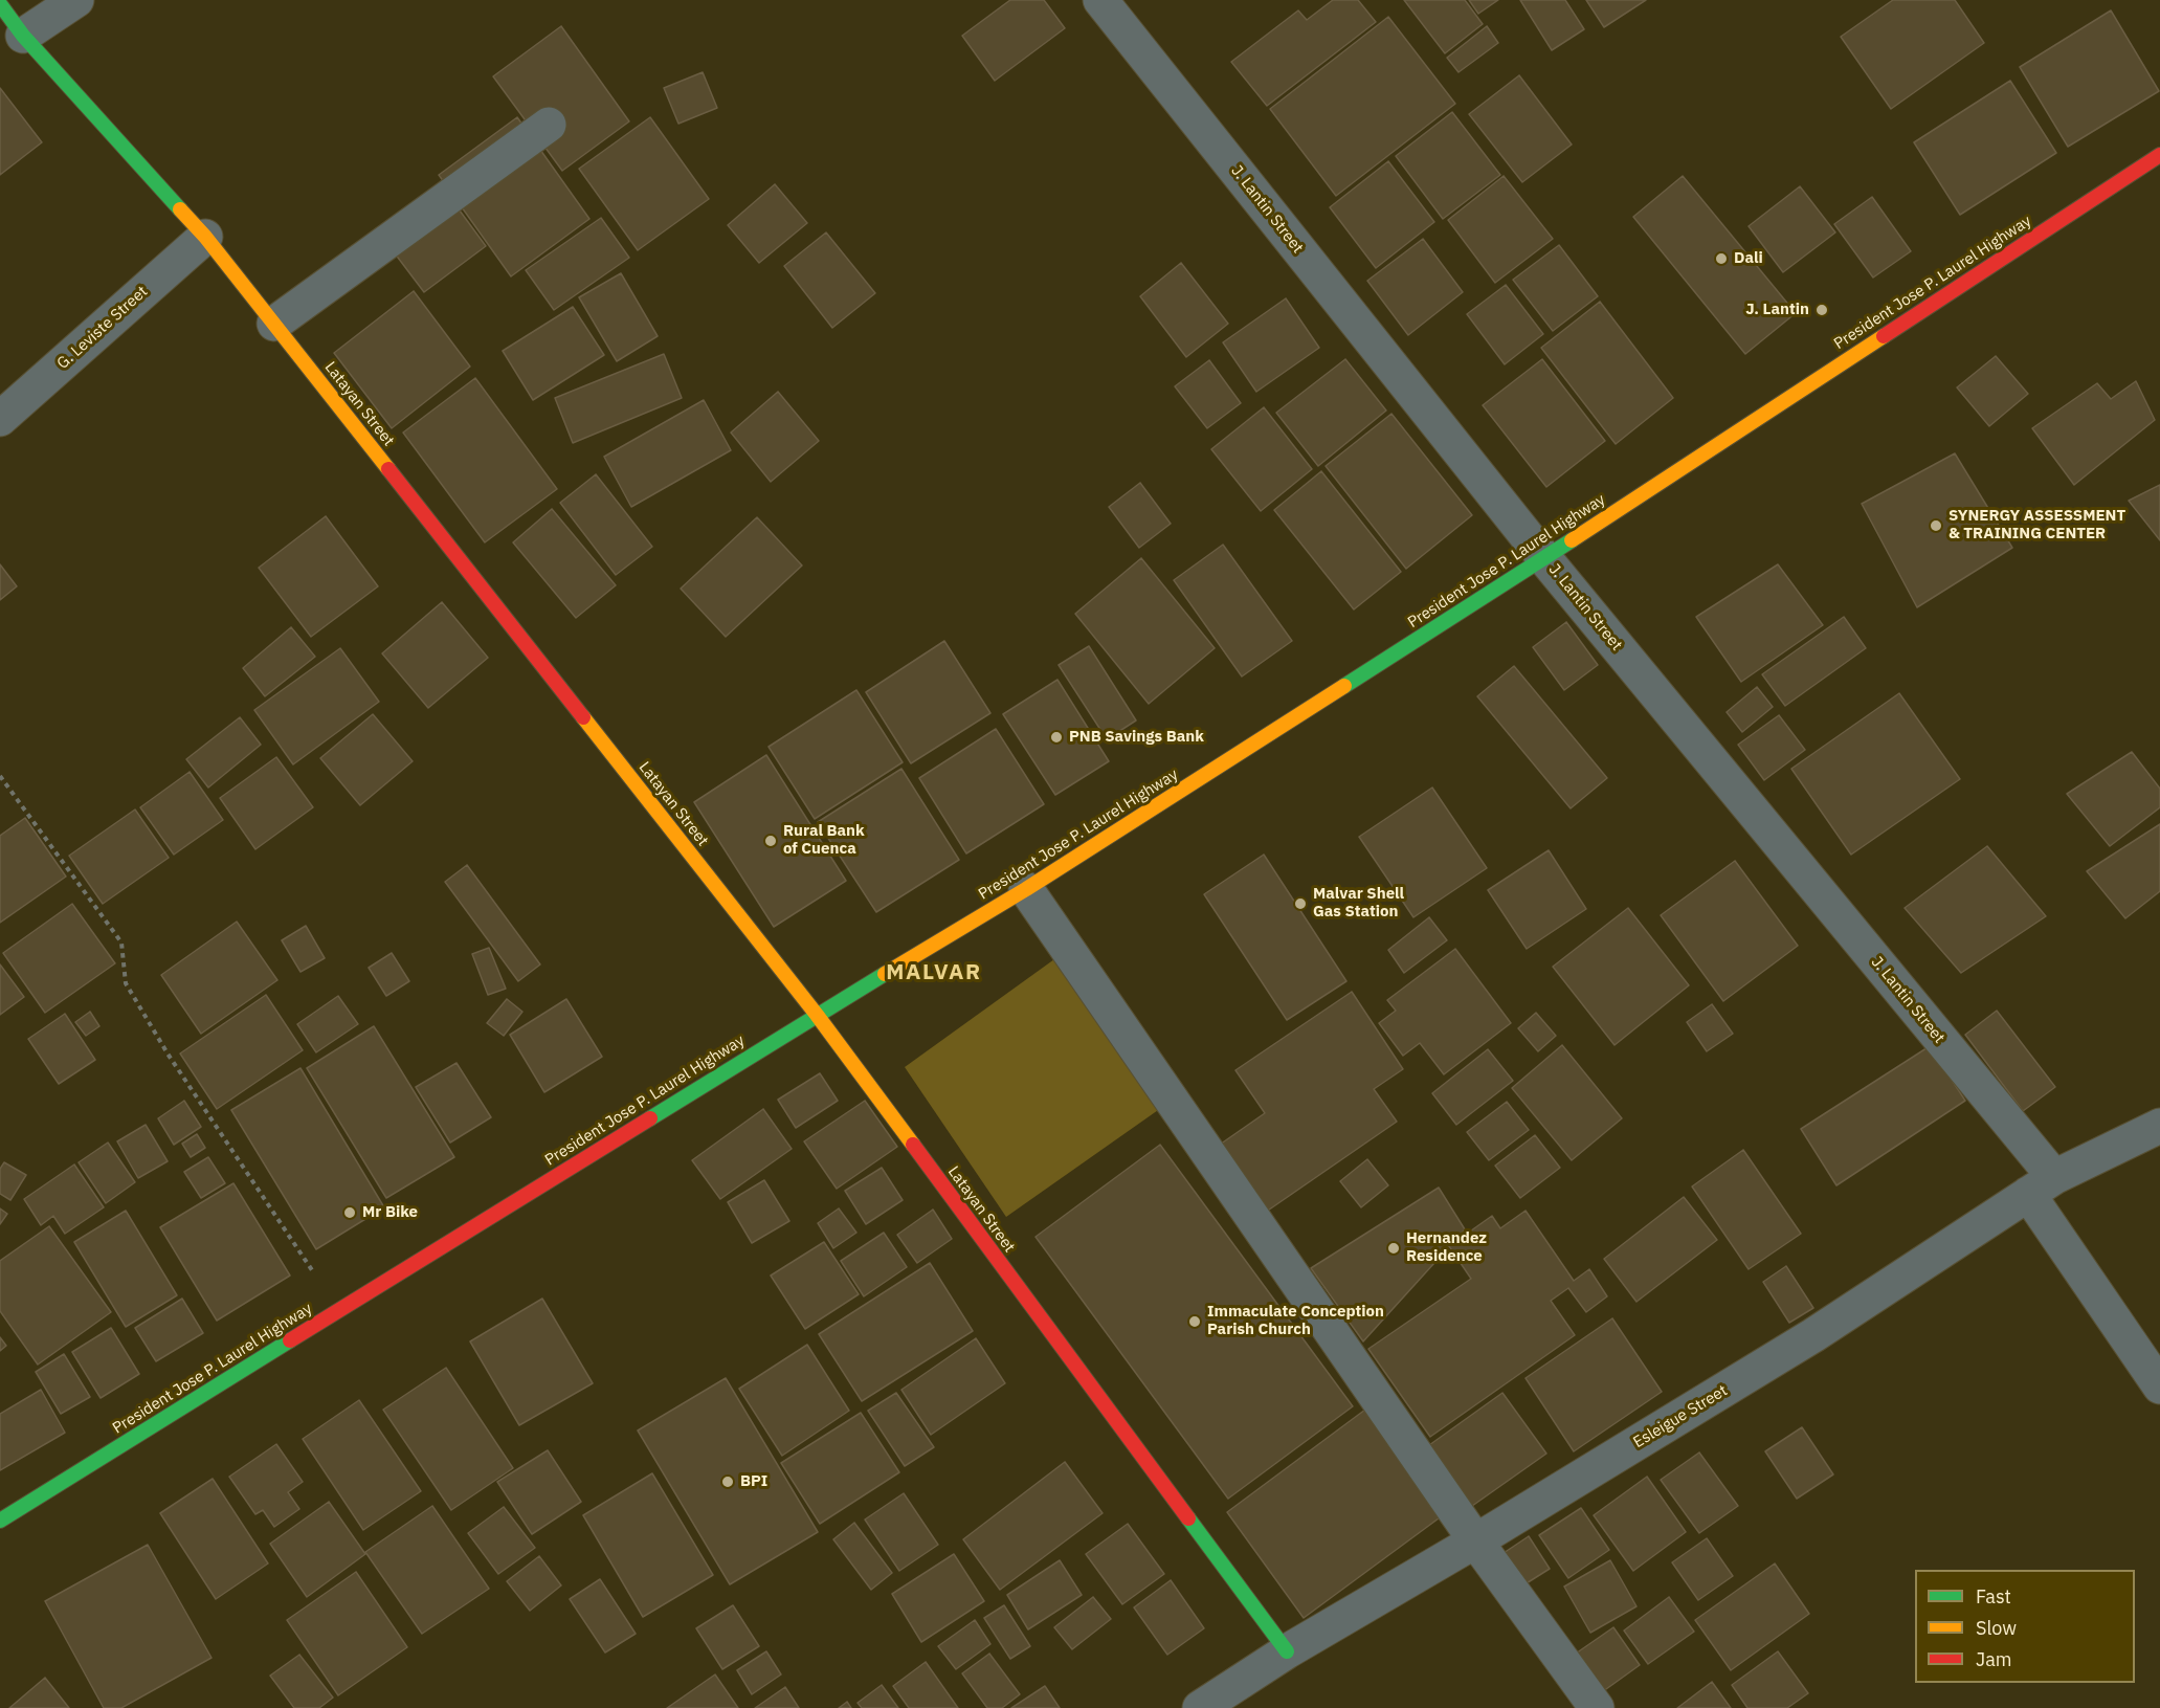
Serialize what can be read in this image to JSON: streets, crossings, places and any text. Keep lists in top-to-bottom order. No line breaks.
{"streets":{"main road":["President Jose P. Laurel Highway","Latayan Street"],"street":["J. Lantin Street","G. Leviste Street","Esleigue Street"]},"crossings":[["J. Lantin Street","President Jose P. Laurel Highway"],["J. Lantin Street","Esleigue Street"],["President Jose P. Laurel Highway","Latayan Street"],["G. Leviste Street","Latayan Street"],["Latayan Street","Esleigue Street"]],"districts":["MALVAR"],"places":["Dali","J. Lantin","SYNERGY ASSESSMENT & TRAINING CENTER","PNB Savings Bank","Rural Bank of Cuenca","Malvar Shell Gas Station","Mr Bike","Hernandez Residence","Immaculate Conception Parish Church","BPI"],"legend":["Fast","Slow","Jam"]}
